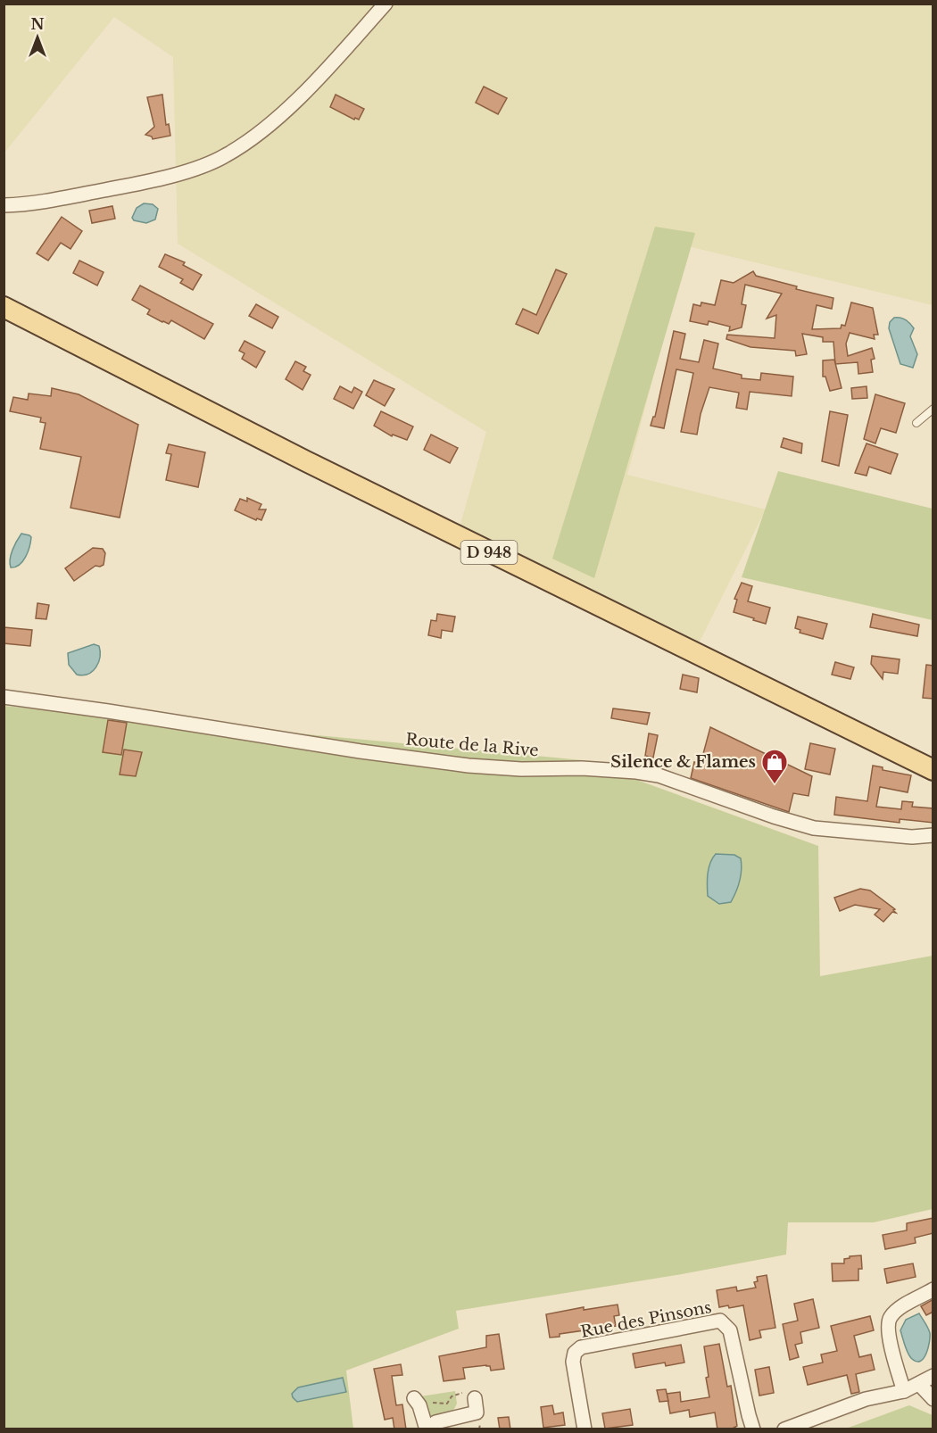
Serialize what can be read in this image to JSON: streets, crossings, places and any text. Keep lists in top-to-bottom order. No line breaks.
{"streets":{"main road":["D 948"],"street":["Route de la Rive","Rue des Pinsons"]},"places":{"shop":["Silence & Flames"]},"north":"top"}
